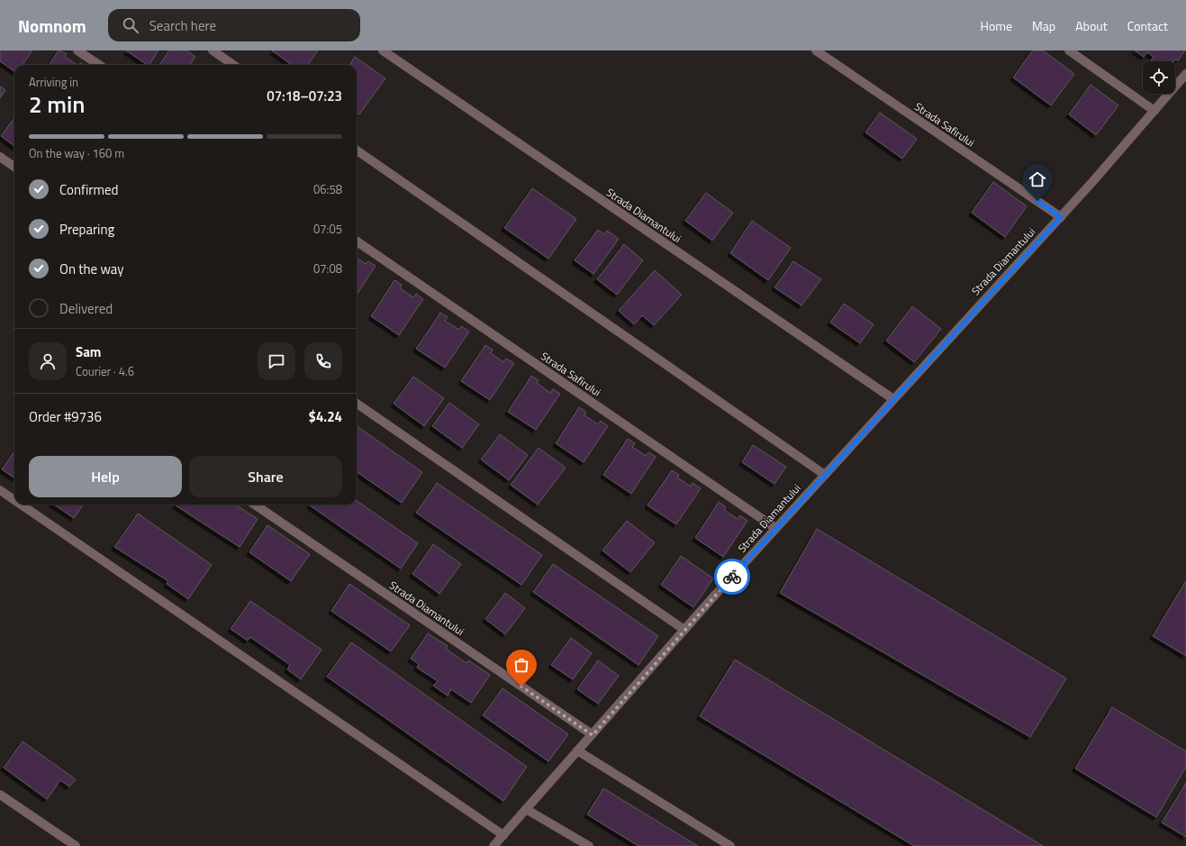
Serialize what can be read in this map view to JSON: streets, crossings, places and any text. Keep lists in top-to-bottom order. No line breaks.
{"streets":{"street":["Strada Safirului","Strada Diamantului"]},"crossings":[["Strada Safirului","Strada Diamantului"]],"page":{"header":"Nomnom","search":"Search here","nav":["Home","Map","About","Contact"],"heading":["2 min","Arriving in","07:18–07:23"],"panel":["Sam","Courier · 4.6","Order #9736","$4.24"],"bar":"On the way · 160 m","list":[["Confirmed","06:58"],["Preparing","07:05"],["On the way","07:08"],"Delivered"],"buttons":["Help","Share"]}}
